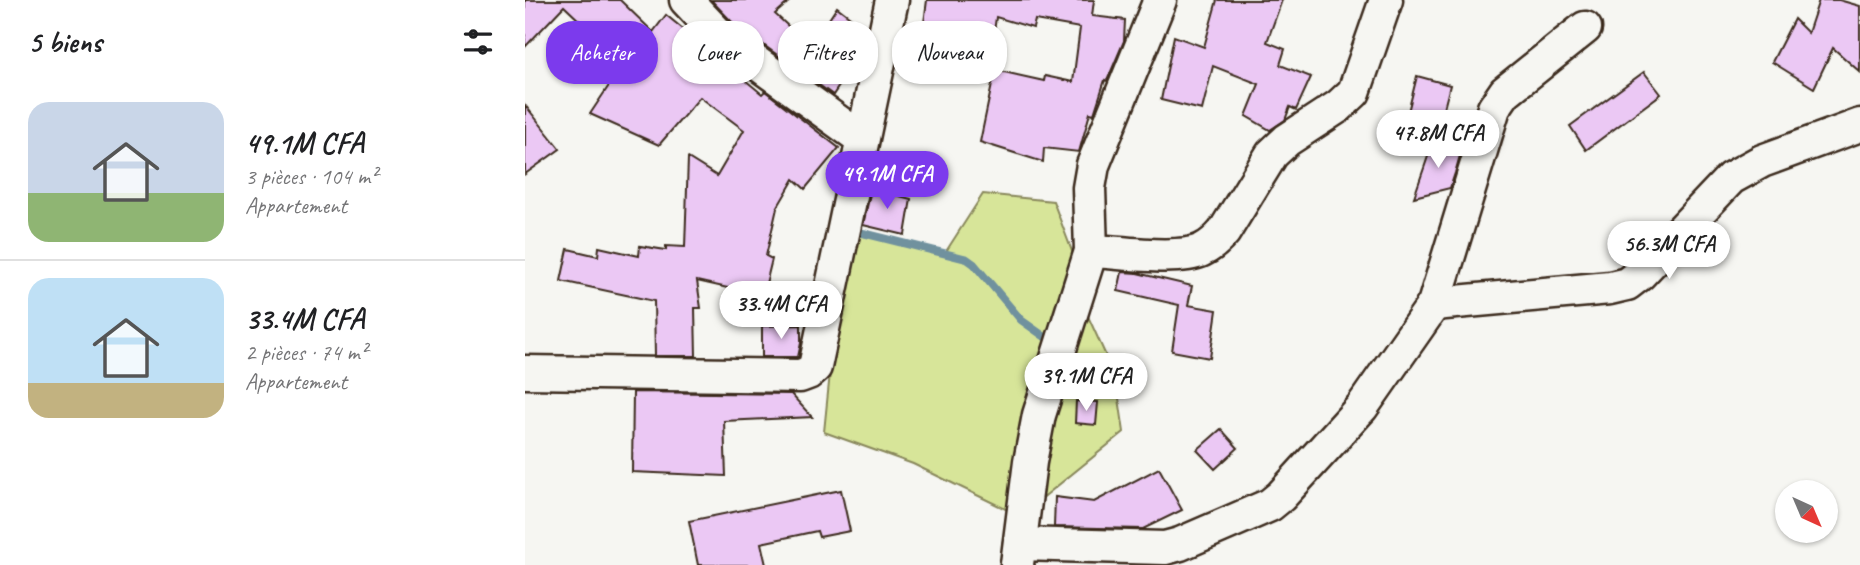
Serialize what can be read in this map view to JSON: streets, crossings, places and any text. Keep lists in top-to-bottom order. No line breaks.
{"north":"bottom right","page":{"heading":"5 biens","chip":["Acheter","Louer","Filtres","Nouveau"],"list":[{"name":"49.1M CFA","note":"3 pièces · 104 m² · Appartement"},{"name":"33.4M CFA","note":"2 pièces · 74 m² · Appartement"}],"price":["47.8M CFA","49.1M CFA","56.3M CFA","33.4M CFA","39.1M CFA"]}}
